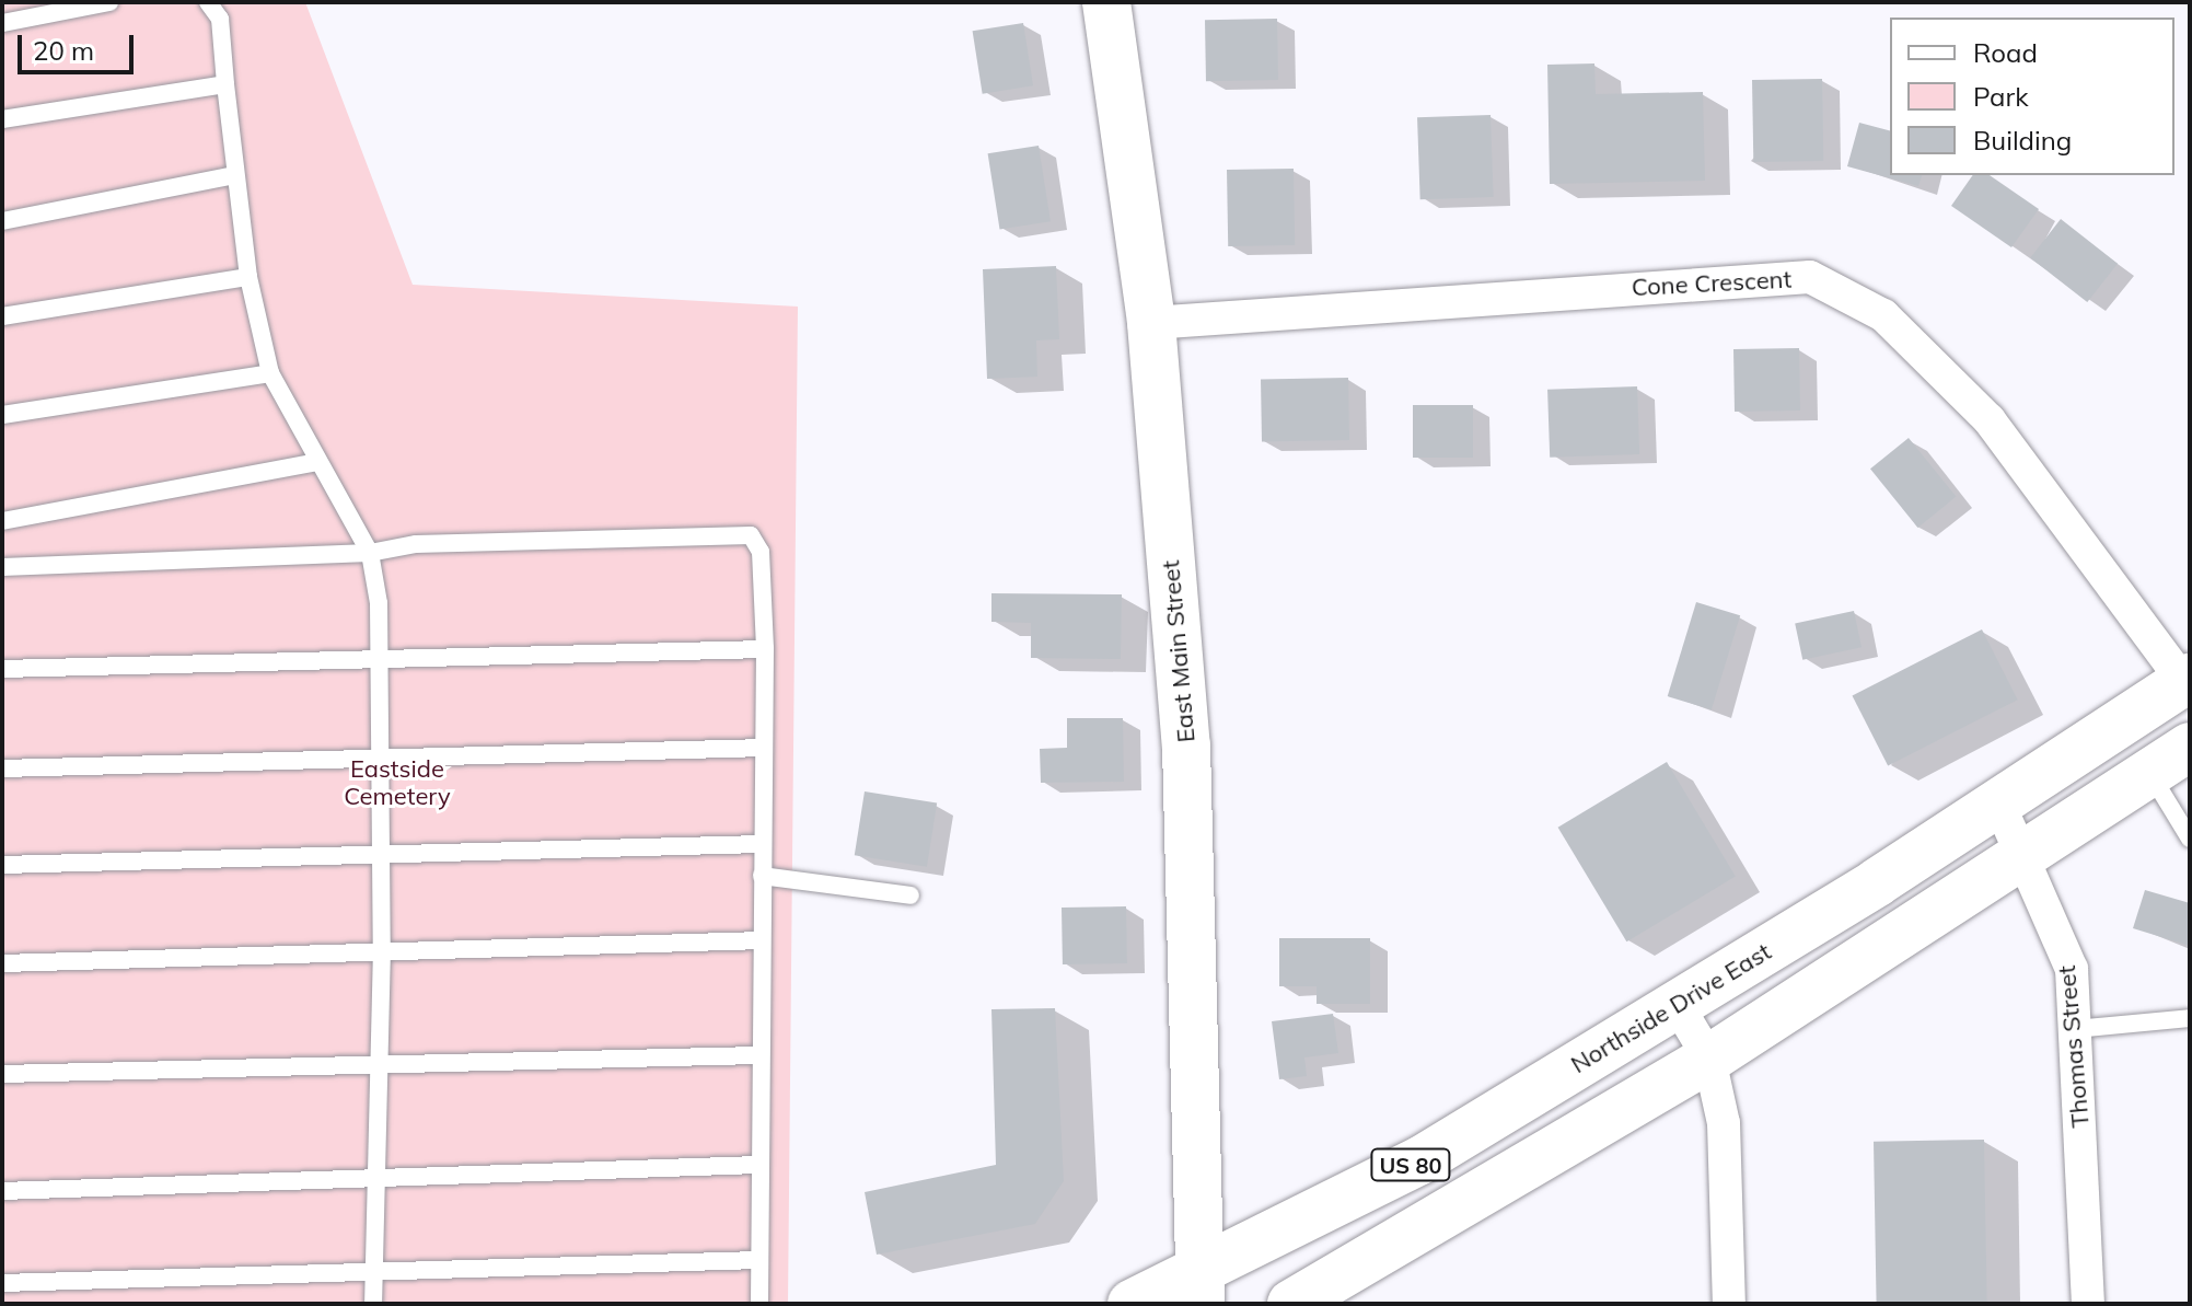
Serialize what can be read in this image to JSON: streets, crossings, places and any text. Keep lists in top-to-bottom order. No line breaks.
{"streets":{"main road":["East Main Street","Northside Drive East","US 80"],"street":["Cone Crescent","Thomas Street"]},"crossings":[["Cone Crescent","East Main Street"],["Cone Crescent","Northside Drive East"],["East Main Street","Northside Drive East"],["Northside Drive East","Thomas Street"],["Thomas Street","US 80"]],"parks":["Eastside Cemetery"],"legend":["Road","Park","Building"],"scale_bar":"20 m"}
